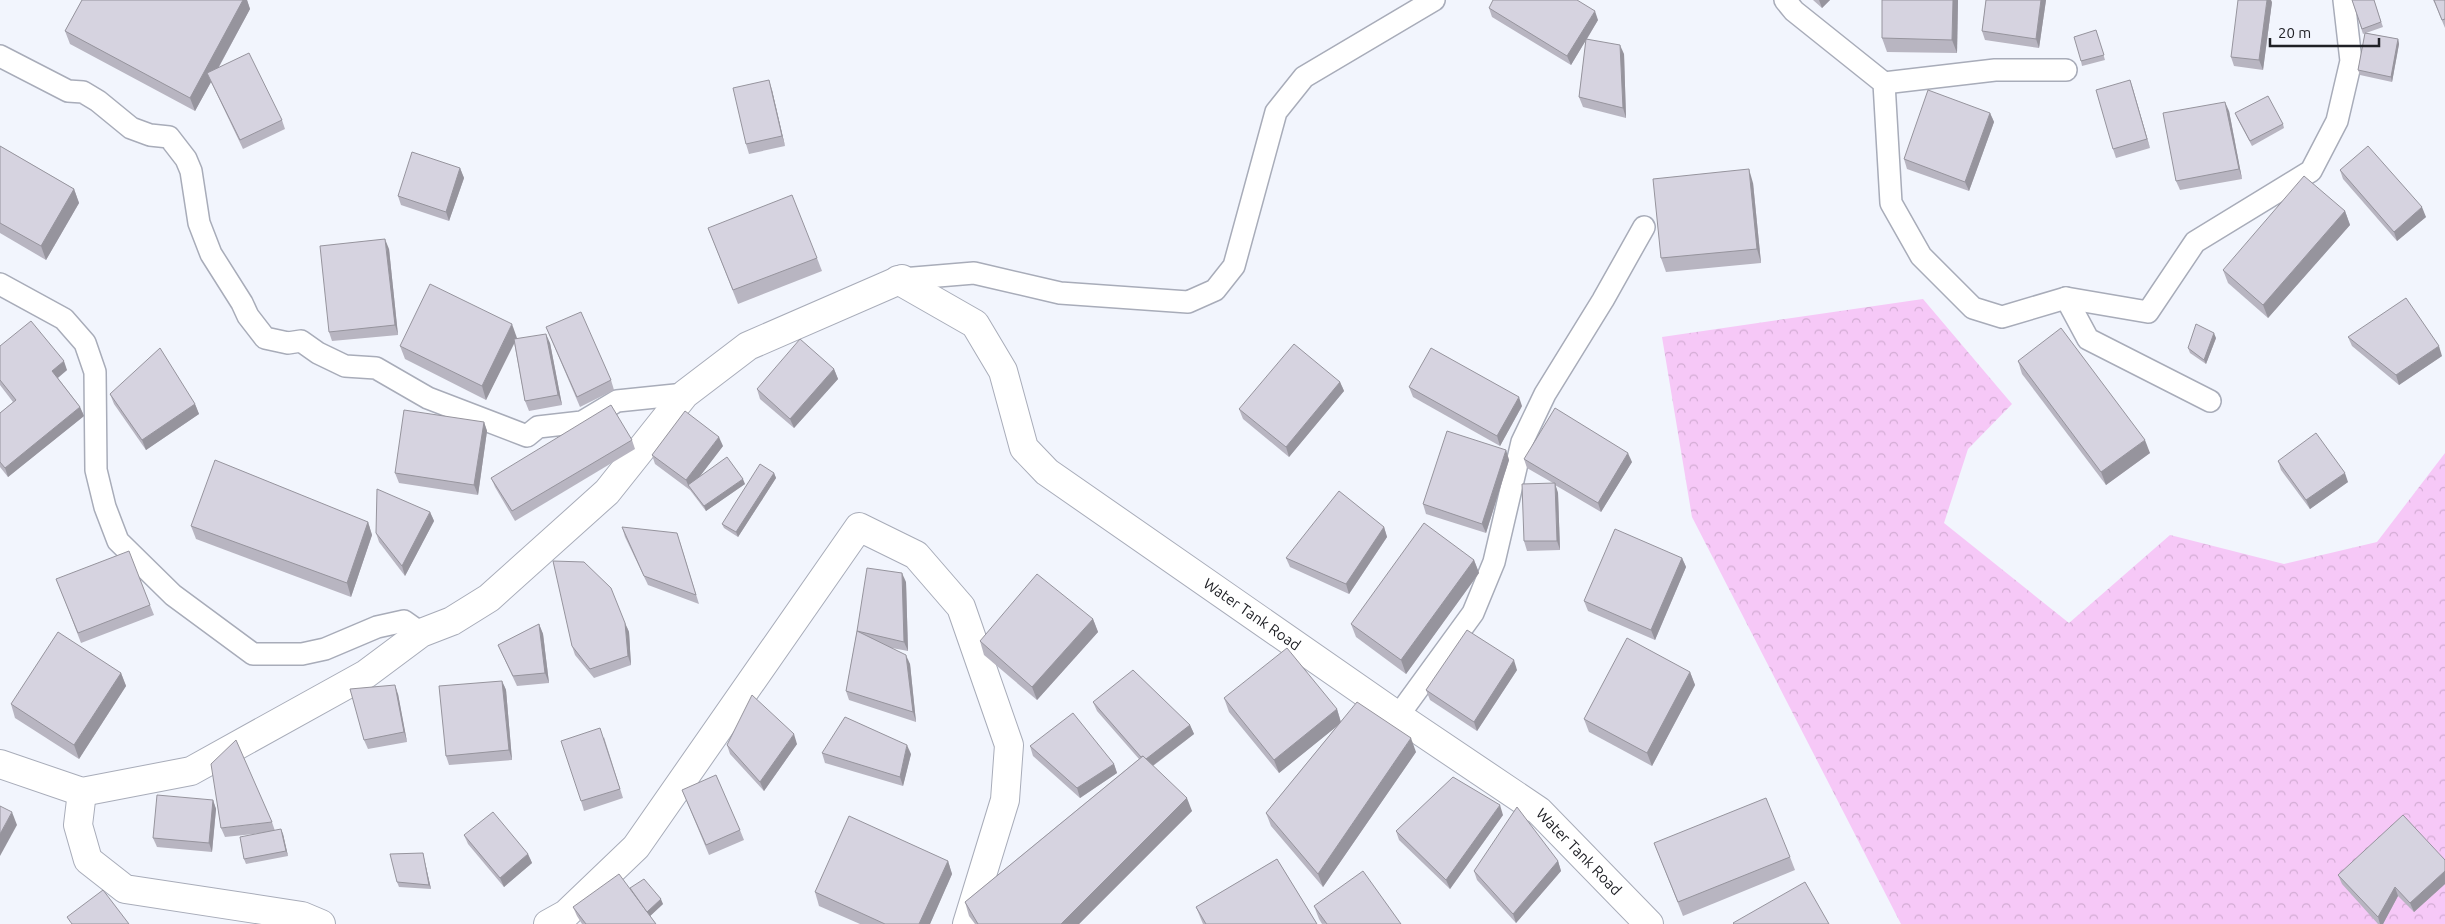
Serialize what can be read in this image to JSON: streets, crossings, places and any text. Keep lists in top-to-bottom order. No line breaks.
{"streets":{"street":["Water Tank Road"]},"scale_bar":"20 m"}
